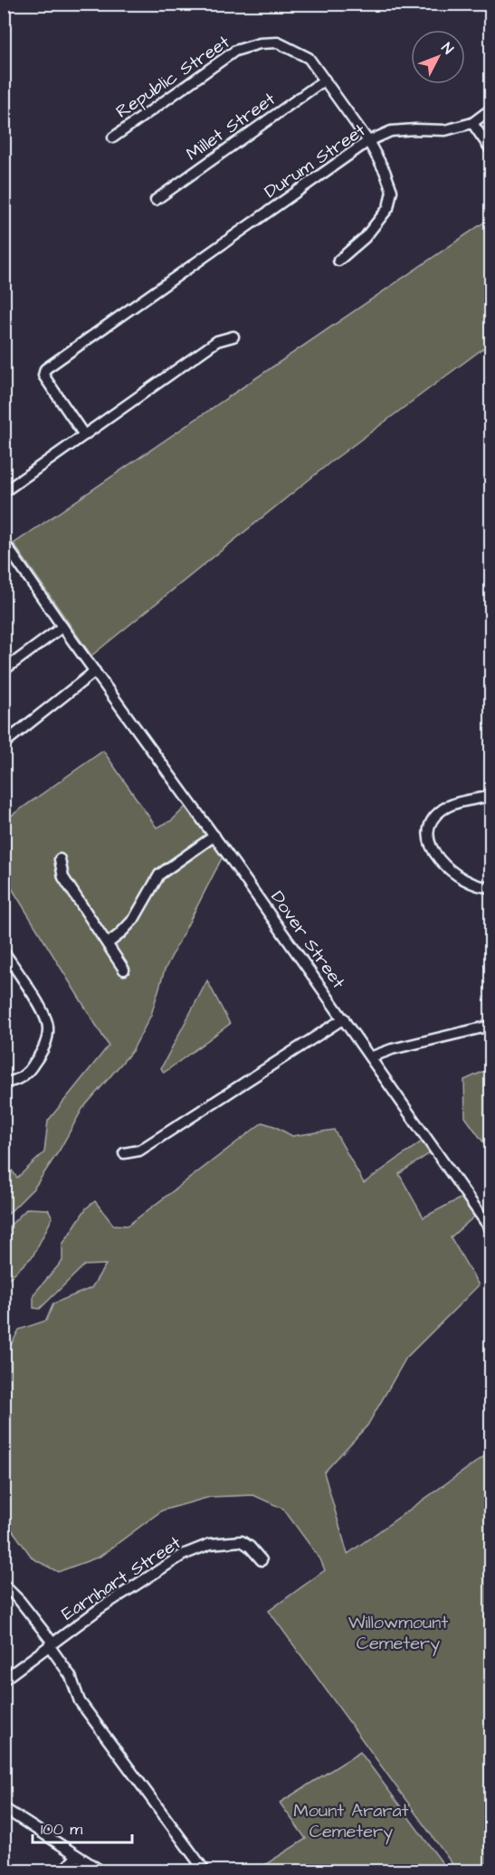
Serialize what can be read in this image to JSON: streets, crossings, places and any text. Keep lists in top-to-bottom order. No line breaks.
{"streets":{"street":["Republic Street","Millet Street","Durum Street","Dover Street","Earnhart Street"]},"crossings":[["Republic Street","Millet Street"],["Republic Street","Durum Street"]],"parks":["Willowmount Cemetery","Mount Ararat Cemetery"],"scale_bar":"100 m","north":"top right"}
